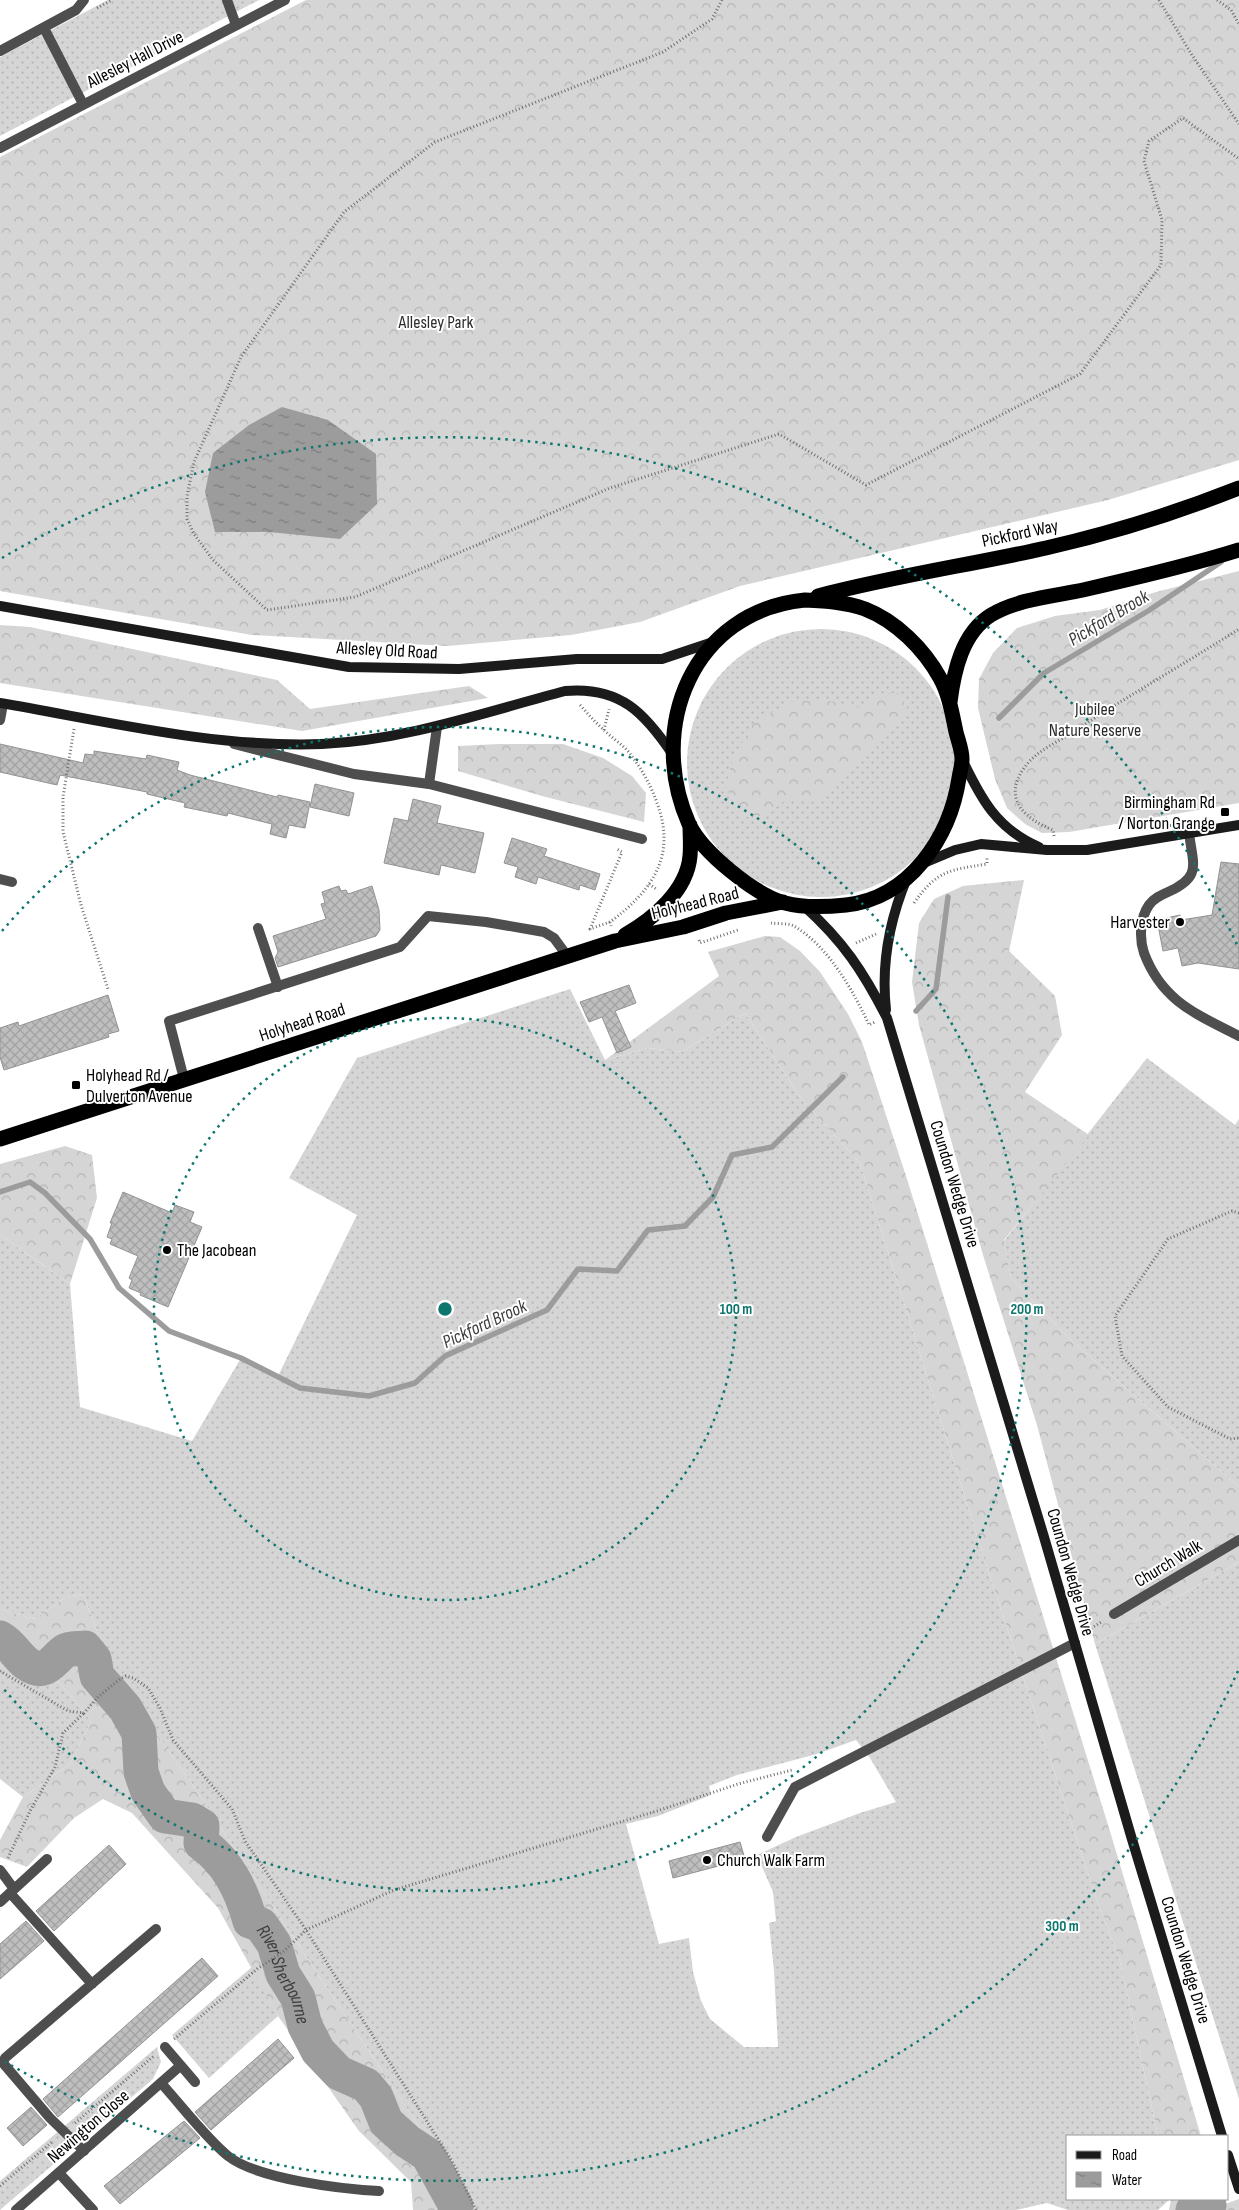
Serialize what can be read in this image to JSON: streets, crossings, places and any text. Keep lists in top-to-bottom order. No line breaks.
{"streets":{"highway":["Pickford Way","Holyhead Road"],"main road":["Allesley Old Road","Coundon Wedge Drive"],"street":["Allesley Hall Drive","Church Walk","Newington Close"]},"water":["Pickford Brook","River Sherbourne"],"parks":["Allesley Park","Jubilee Nature Reserve"],"places":{"transit":["Birmingham Rd / Norton Grange","Holyhead Rd / Dulverton Avenue"],"other":["Harvester","The Jacobean","Church Walk Farm"]},"legend":["Road","Water"],"rings":["100 m","200 m","300 m"]}
